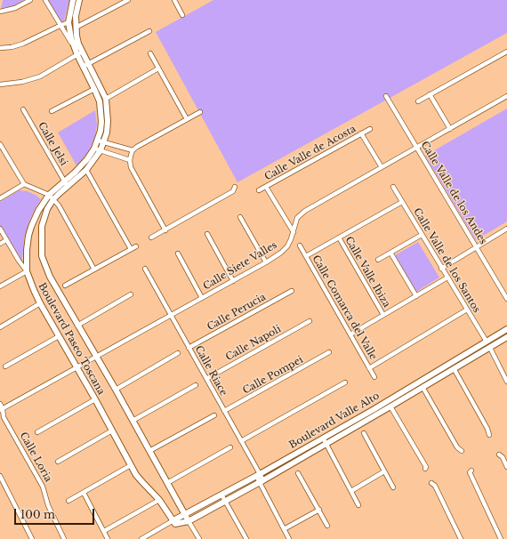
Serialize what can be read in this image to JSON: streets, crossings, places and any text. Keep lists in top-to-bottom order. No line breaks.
{"streets":{"street":["Calle Jelsi","Calle Valle de Acosta","Calle Valle de los Andes","Calle Valle de los Santos","Calle Siete Valles","Calle Valle Ibiza","Calle Comarca del Valle","Calle Perucia","Boulevard Paseo Toscana","Calle Napoli","Calle Riace","Calle Pompei","Boulevard Valle Alto","Calle Loria"]},"crossings":[["Calle Jelsi","Boulevard Paseo Toscana"],["Calle Valle de los Andes","Calle Siete Valles"],["Calle Valle de los Santos","Boulevard Valle Alto"],["Calle Siete Valles","Boulevard Paseo Toscana"],["Calle Siete Valles","Calle Riace"],["Calle Siete Valles","Calle Loria"],["Calle Perucia","Calle Riace"],["Boulevard Paseo Toscana","Boulevard Valle Alto"],["Calle Napoli","Calle Riace"],["Calle Riace","Calle Pompei"],["Calle Riace","Boulevard Valle Alto"]],"scale_bar":"100 m"}
